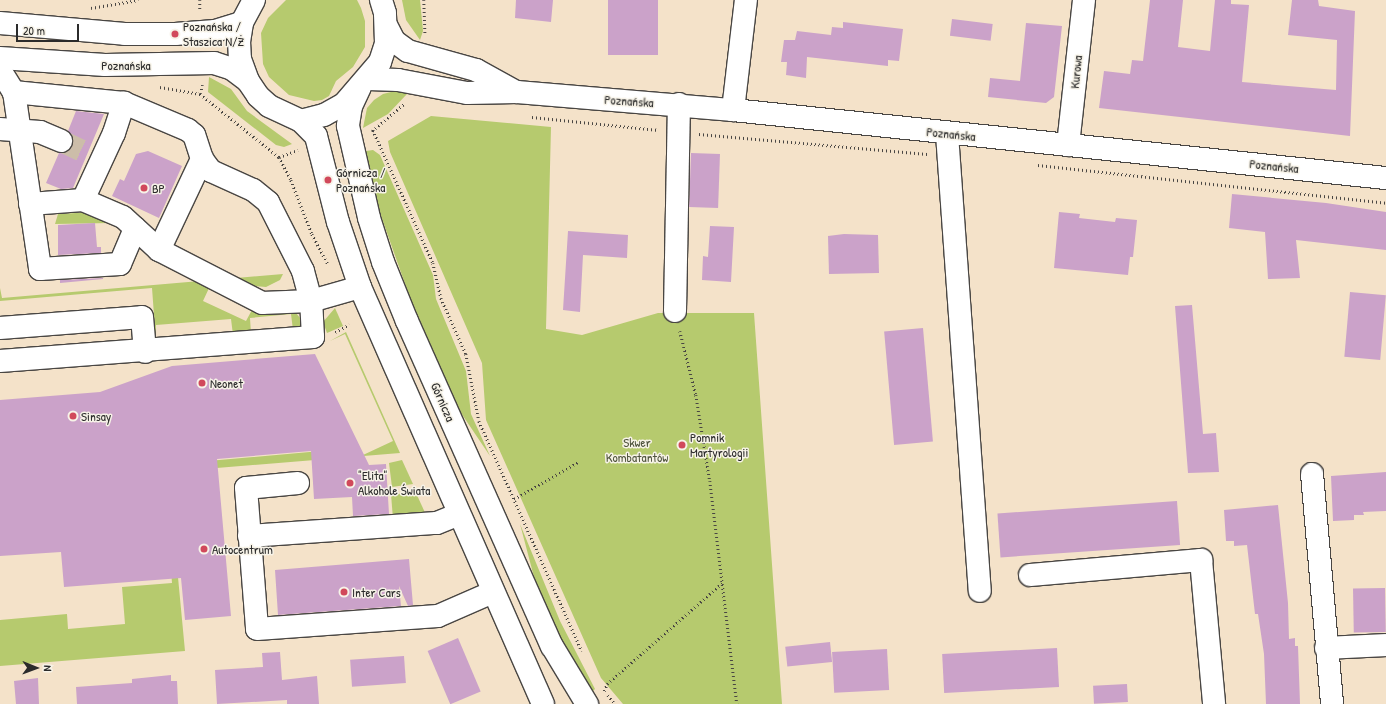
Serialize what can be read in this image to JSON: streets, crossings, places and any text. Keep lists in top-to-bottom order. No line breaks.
{"streets":{"street":["Poznańska","Kurowa","Górnicza"]},"crossings":[["Poznańska","Kurowa"],["Poznańska","Górnicza"]],"parks":["Skwer Kombatantów"],"places":["Poznańska / Staszica N/Ż","Górnicza / Poznańska","BP","Neonet","Sinsay","Pomnik Martyrologii","\"Elita\" Alkohole Świata","Autocentrum","Inter Cars"],"scale_bar":"20 m","north":"right"}
